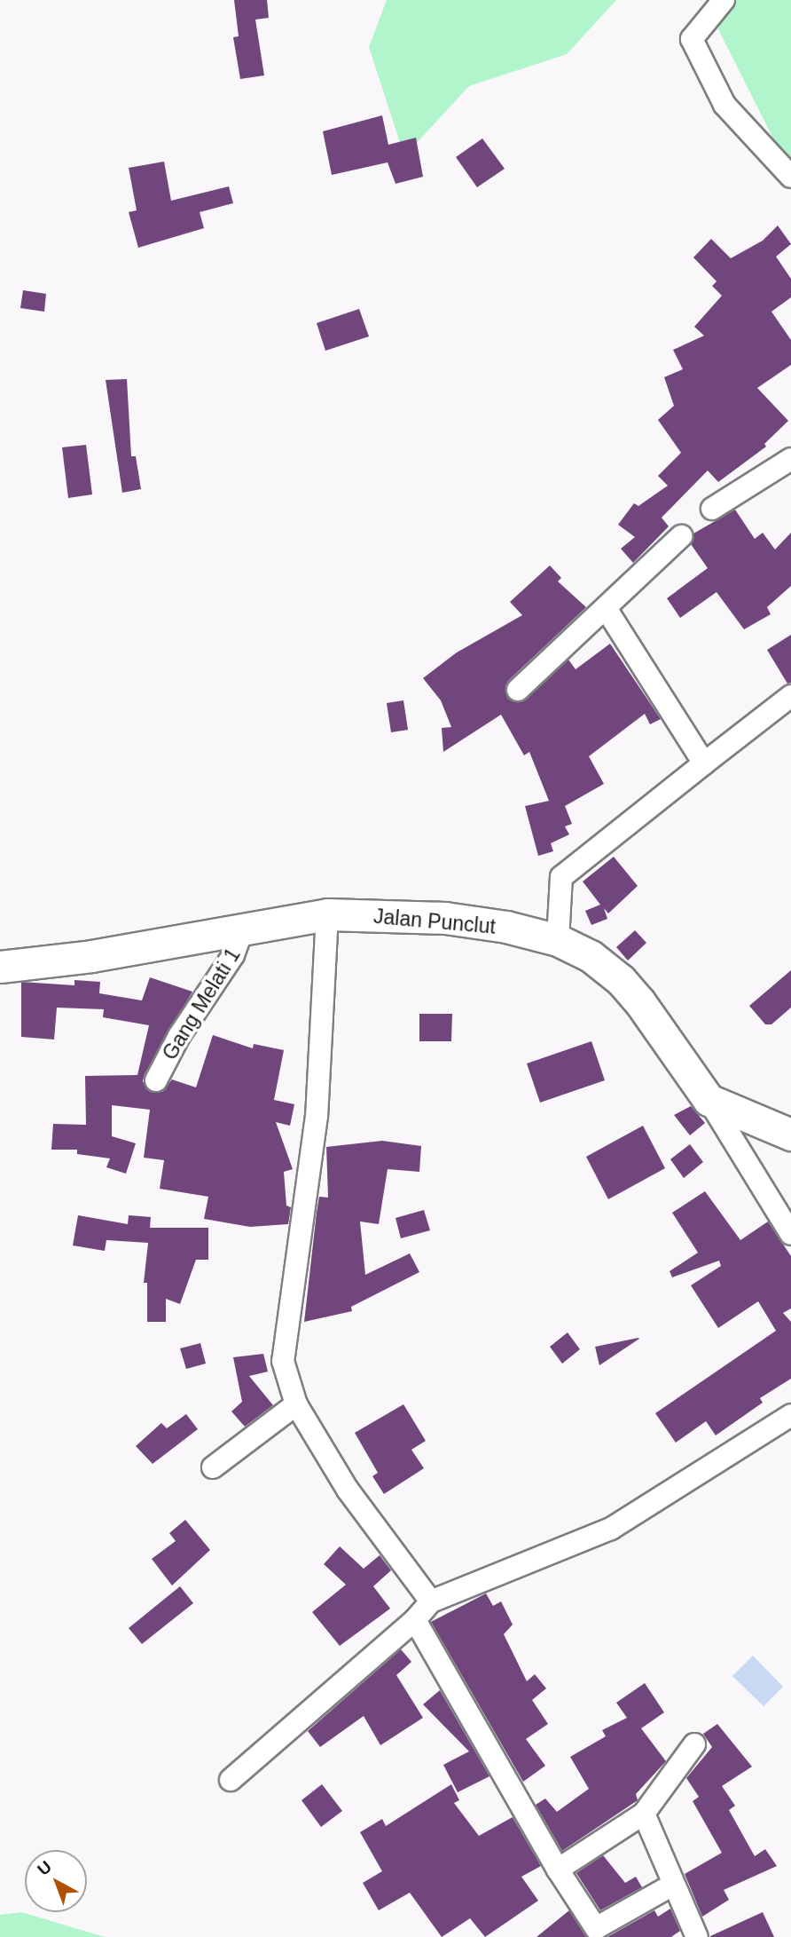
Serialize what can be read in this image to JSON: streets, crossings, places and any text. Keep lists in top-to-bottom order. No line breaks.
{"streets":{"main road":["Jalan Punclut"],"street":["Gang Melati 1"]},"crossings":[["Jalan Punclut","Gang Melati 1"]],"north":"top left"}
